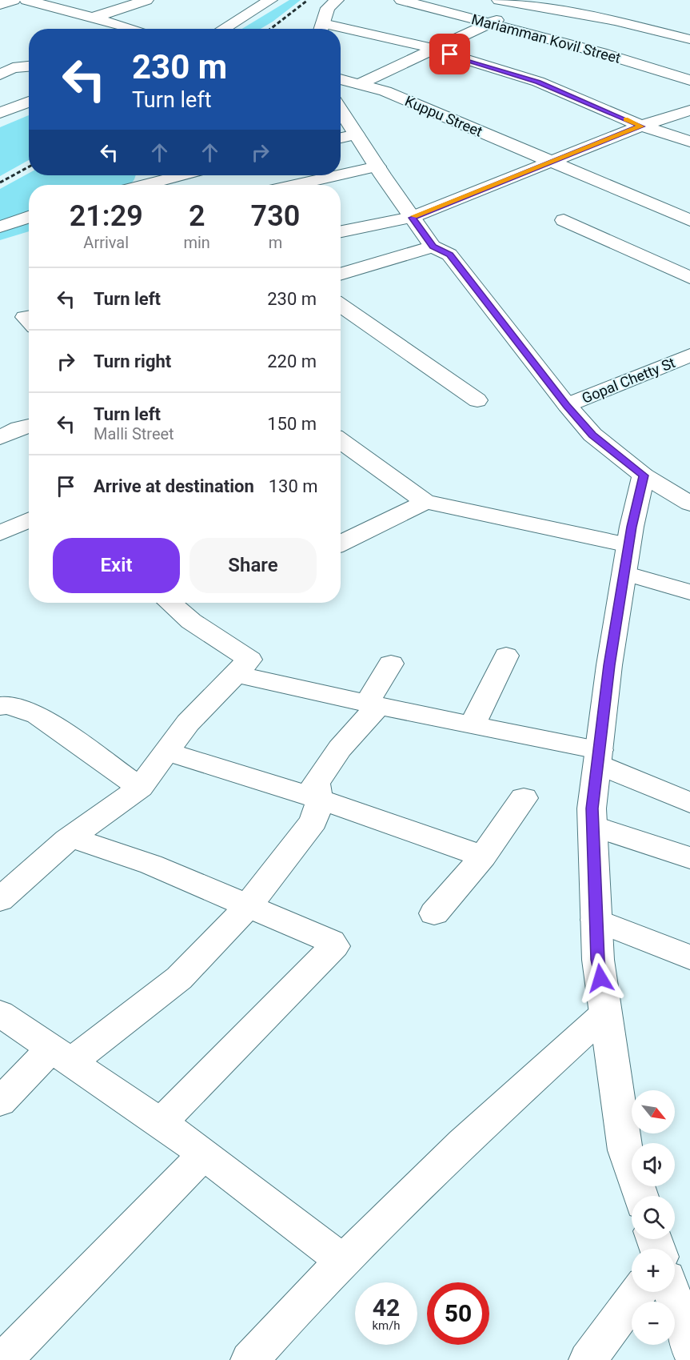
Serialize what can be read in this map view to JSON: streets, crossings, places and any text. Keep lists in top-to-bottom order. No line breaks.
{"streets":{"street":["Mariamman Kovil Street","Kuppu Street","Gopal Chetty St"]},"north":"bottom right","page":{"turn":["230 m","Turn left"],"eta":["21:29","Arrival","2","min","730","m"],"list":[{"name":"Turn left","value":"230 m"},{"name":"Turn right","value":"220 m"},{"name":"Turn left","note":"Malli Street","value":"150 m"},{"name":"Arrive at destination","value":"130 m"}],"buttons":["Exit","Share"],"map_buttons":["+","−"],"speed":"42 km/h","limit":"50"}}
